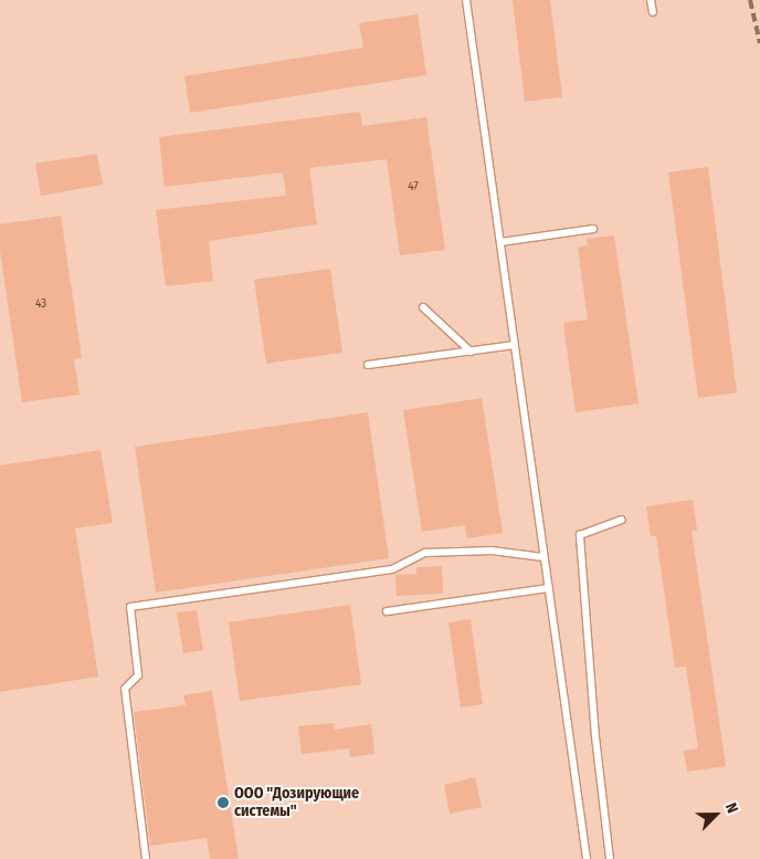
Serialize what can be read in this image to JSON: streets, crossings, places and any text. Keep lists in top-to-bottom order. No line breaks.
{"places":["ООО \"Дозирующие системы\""],"house_numbers":["47","43"],"north":"top right"}
